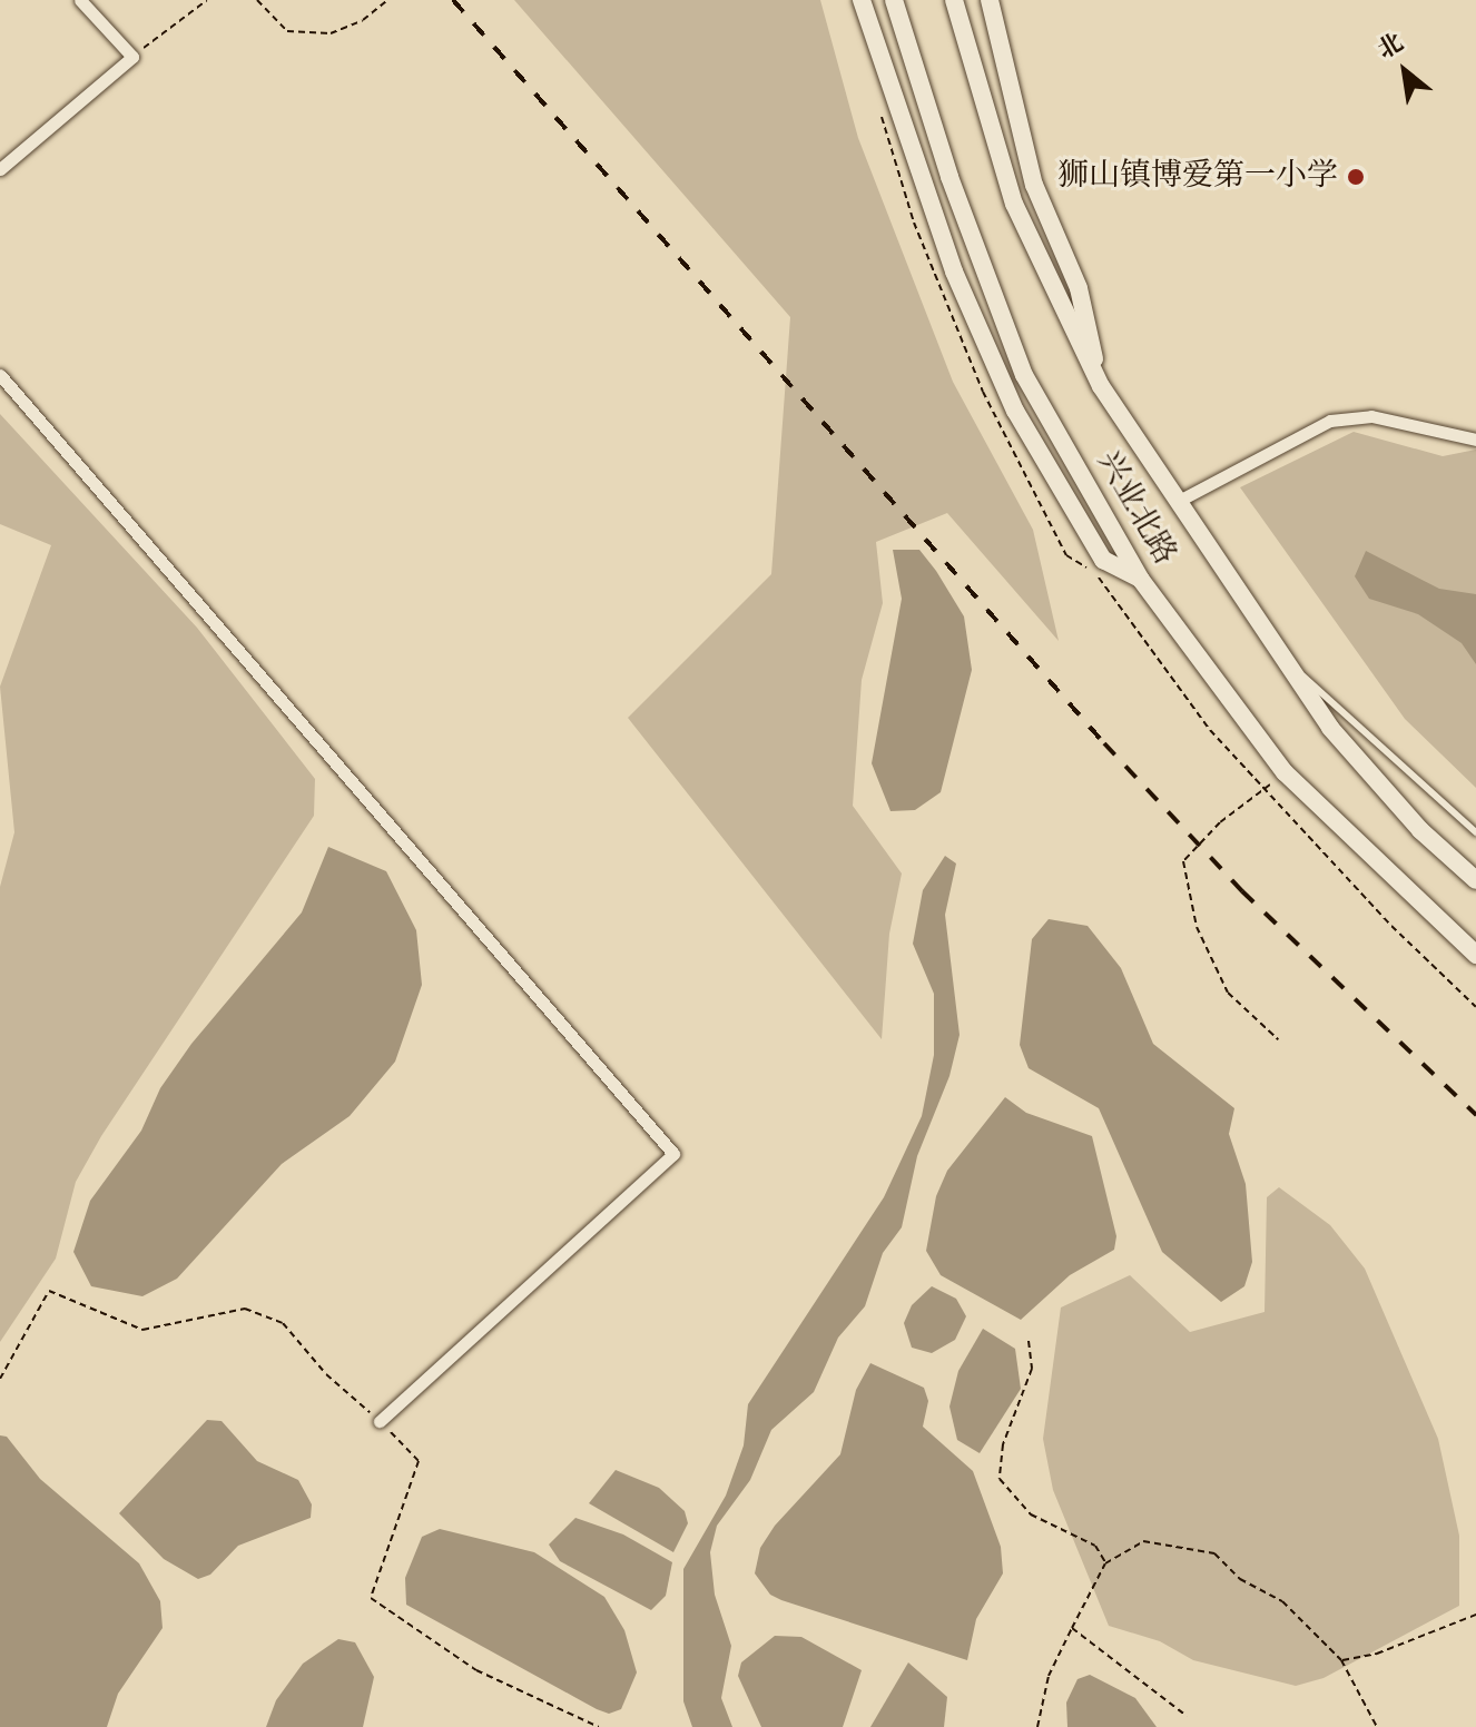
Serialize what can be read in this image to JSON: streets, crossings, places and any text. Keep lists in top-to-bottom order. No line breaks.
{"streets":{"main road":["兴业北路"]},"places":["狮山镇博爱第一小学"],"north":"top left"}
